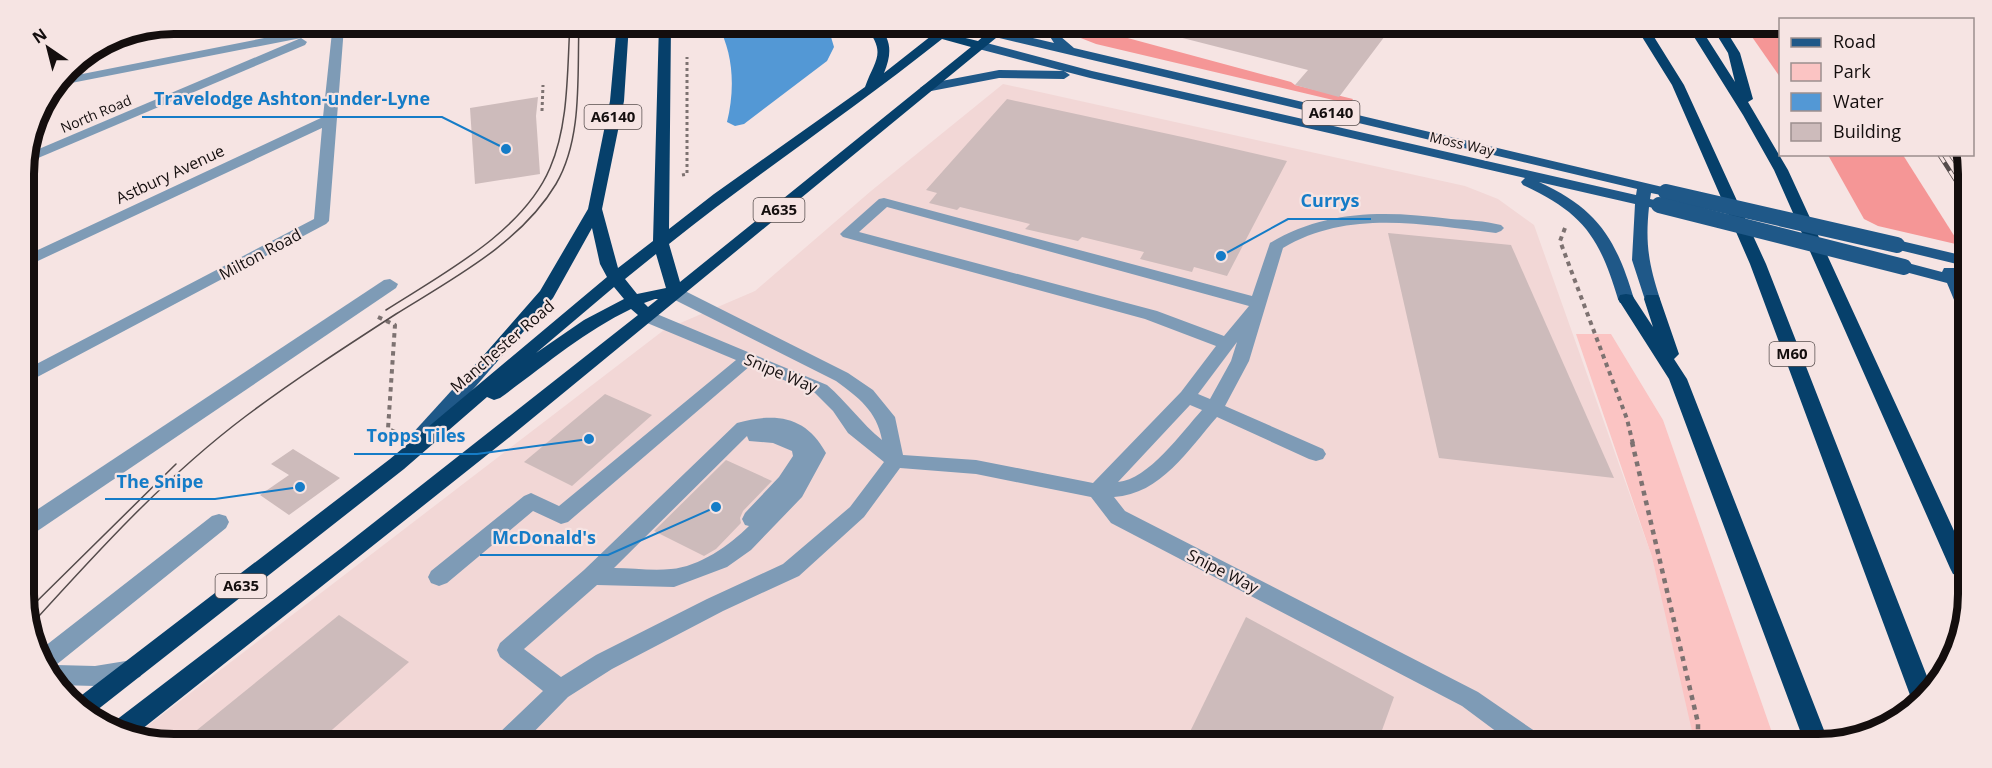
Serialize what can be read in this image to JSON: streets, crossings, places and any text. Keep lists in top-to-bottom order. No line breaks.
{"streets":{"highway":["A6140","A635","Manchester Road","M60"],"main road":["Moss Way"],"street":["North Road","Astbury Avenue","Milton Road","Snipe Way"]},"crossings":[["A6140","Moss Way"],["A6140","A635"],["A6140","Manchester Road"],["A6140","Snipe Way"],["Moss Way","A635"],["Astbury Avenue","Milton Road"],["A635","Snipe Way"]],"places":["Travelodge Ashton-under-Lyne","Currys","Topps Tiles","The Snipe","McDonald's"],"legend":["Road","Park","Water","Building"],"north":"top left"}
